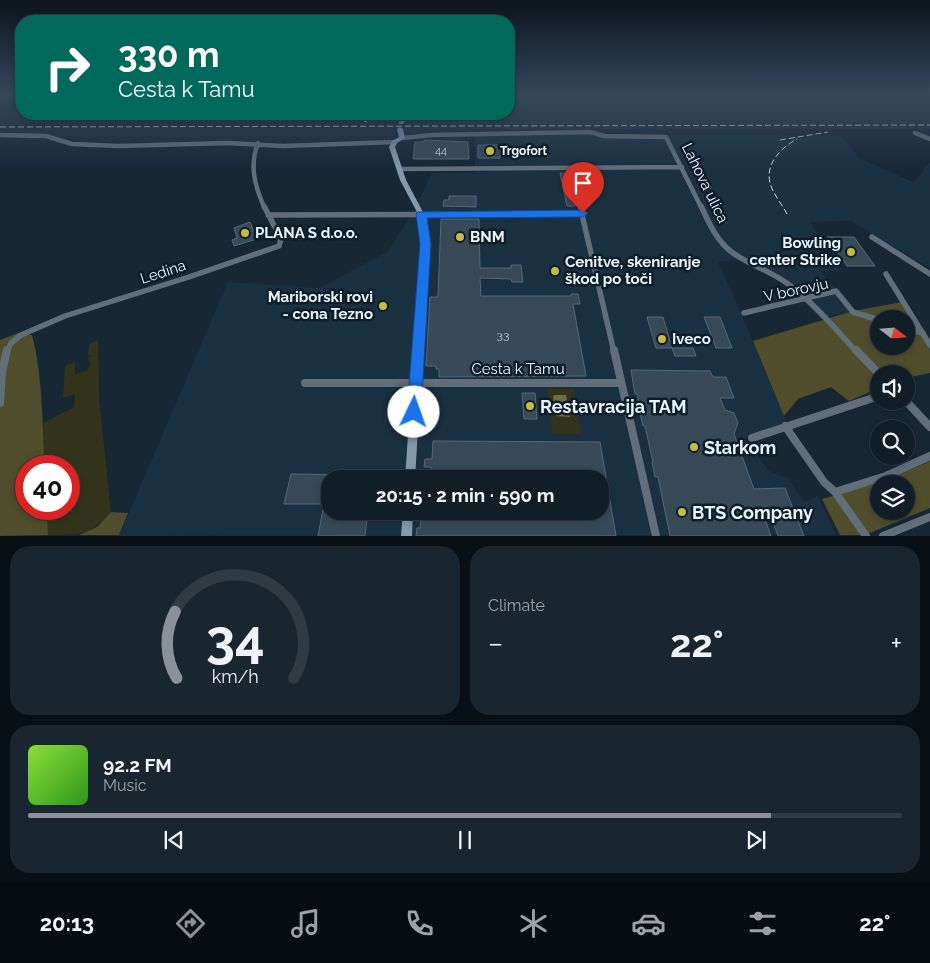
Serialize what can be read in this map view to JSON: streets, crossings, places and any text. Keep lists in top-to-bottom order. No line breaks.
{"streets":{"street":["Lahova ulica","Ledina","V borovju","Cesta k Tamu"]},"crossings":[["Lahova ulica","V borovju"]],"places":["Trgofort","PLANA S d.o.o.","BNM","Bowling center Strike","Cenitve, skeniranje škod po toči","Mariborski rovi - cona Tezno","Iveco","Restavracija TAM","Starkom","BTS Company"],"house_numbers":["44","33"],"north":"right","page":{"turn":["330 m","Cesta k Tamu"],"limit":"40","trip":"20:15 · 2 min · 590 m","tile":"Climate","heat":["−","22°","+"],"song":["92.2 FM","Music"],"tabs":["20:13","22°"],"gauge":["34","km/h"]}}
